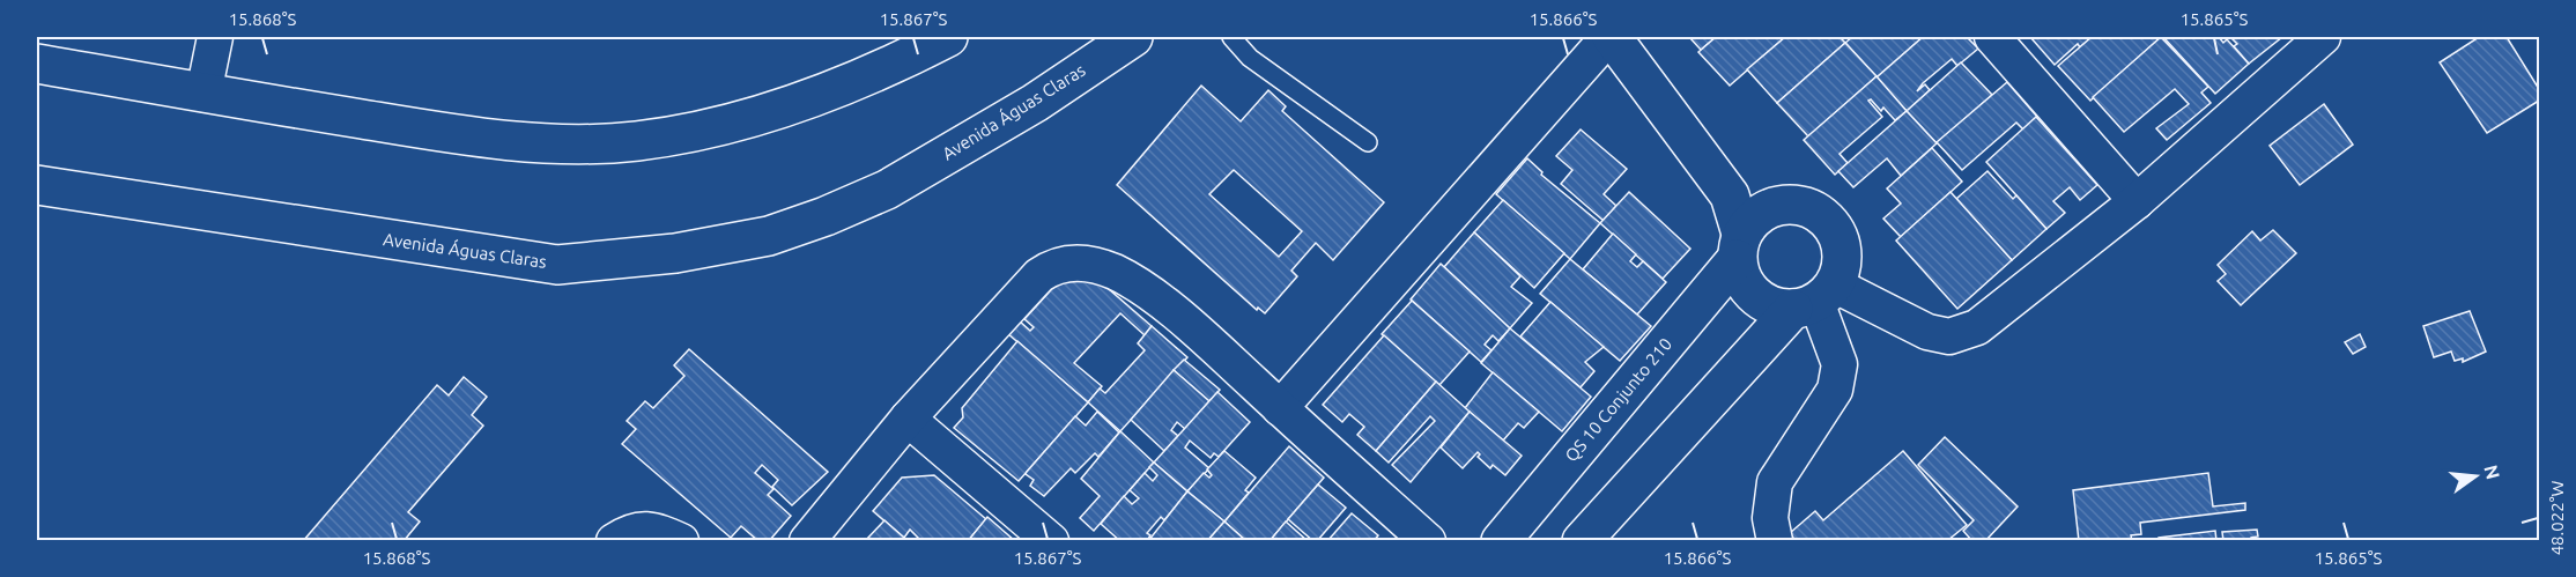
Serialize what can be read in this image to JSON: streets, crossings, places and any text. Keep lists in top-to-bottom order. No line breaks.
{"streets":{"main road":["Avenida Águas Claras","QS 10 Conjunto 210"]},"north":"right","coordinates":["15.868°S","15.867°S","15.866°S","15.865°S","48.022°W"]}
